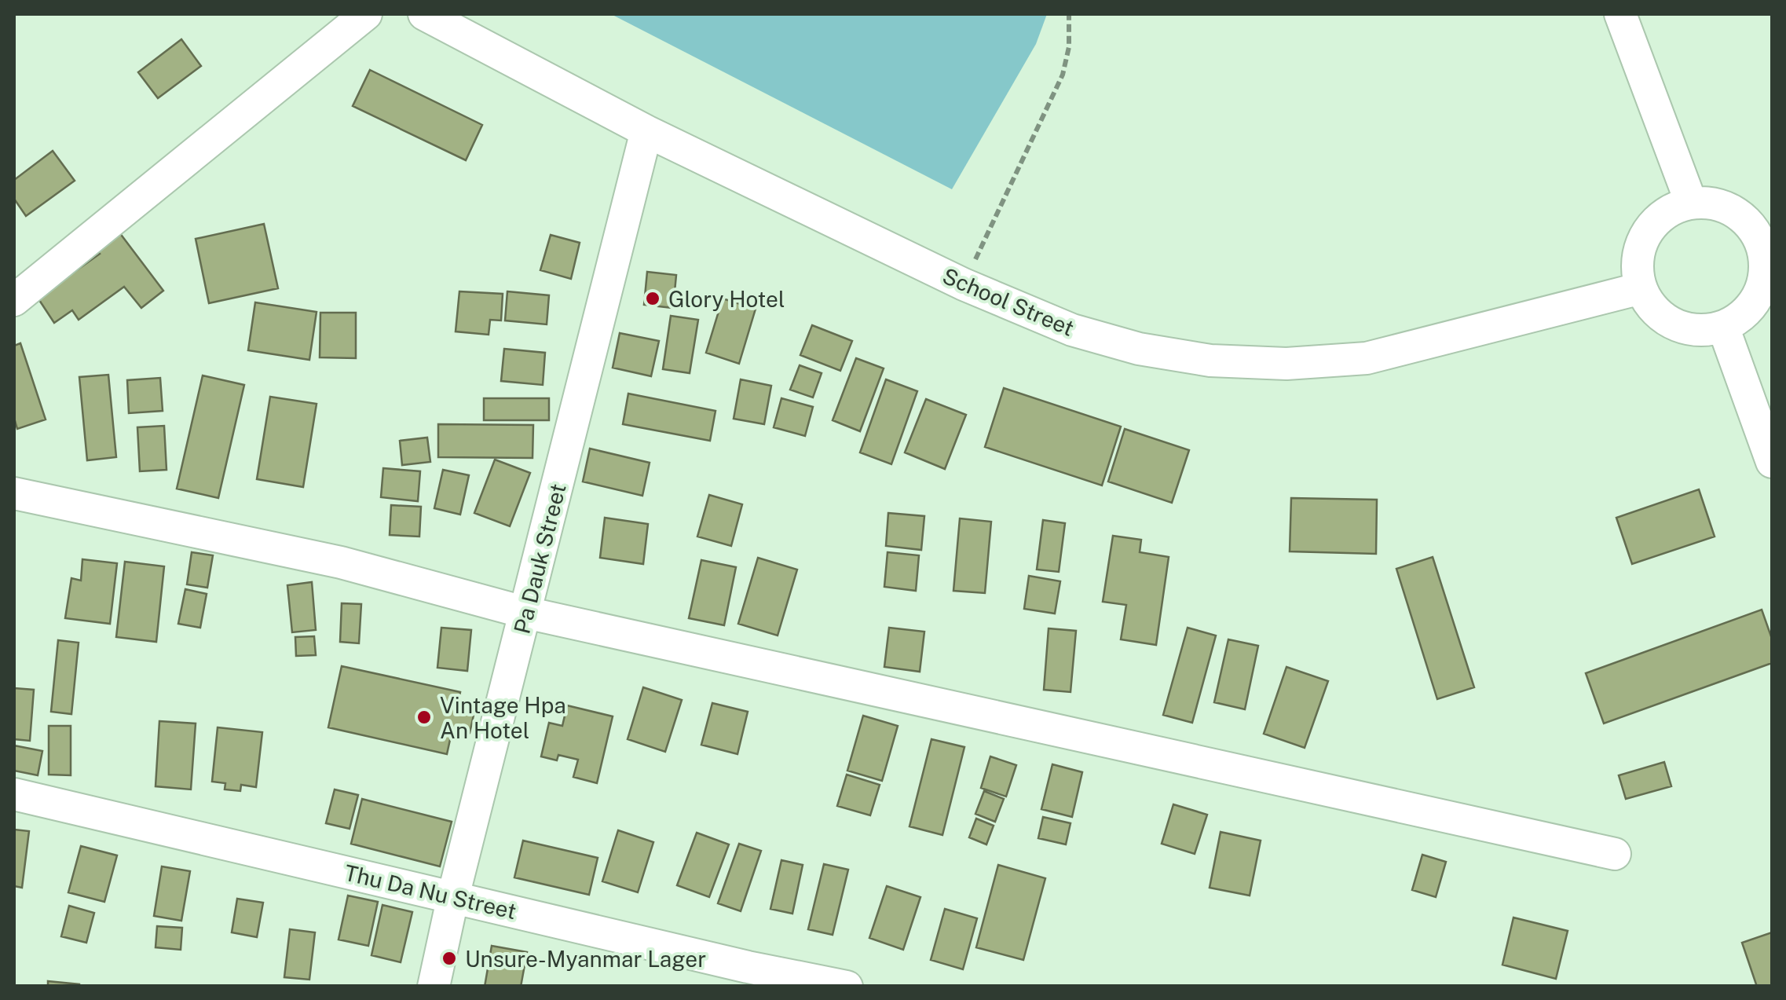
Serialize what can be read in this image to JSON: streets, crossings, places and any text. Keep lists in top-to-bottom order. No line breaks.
{"streets":{"street":["School Street","Pa Dauk Street","Thu Da Nu Street"]},"crossings":[["School Street","Pa Dauk Street"],["Pa Dauk Street","Thu Da Nu Street"]],"places":["Glory Hotel","Vintage Hpa An Hotel","Unsure-Myanmar Lager"]}
